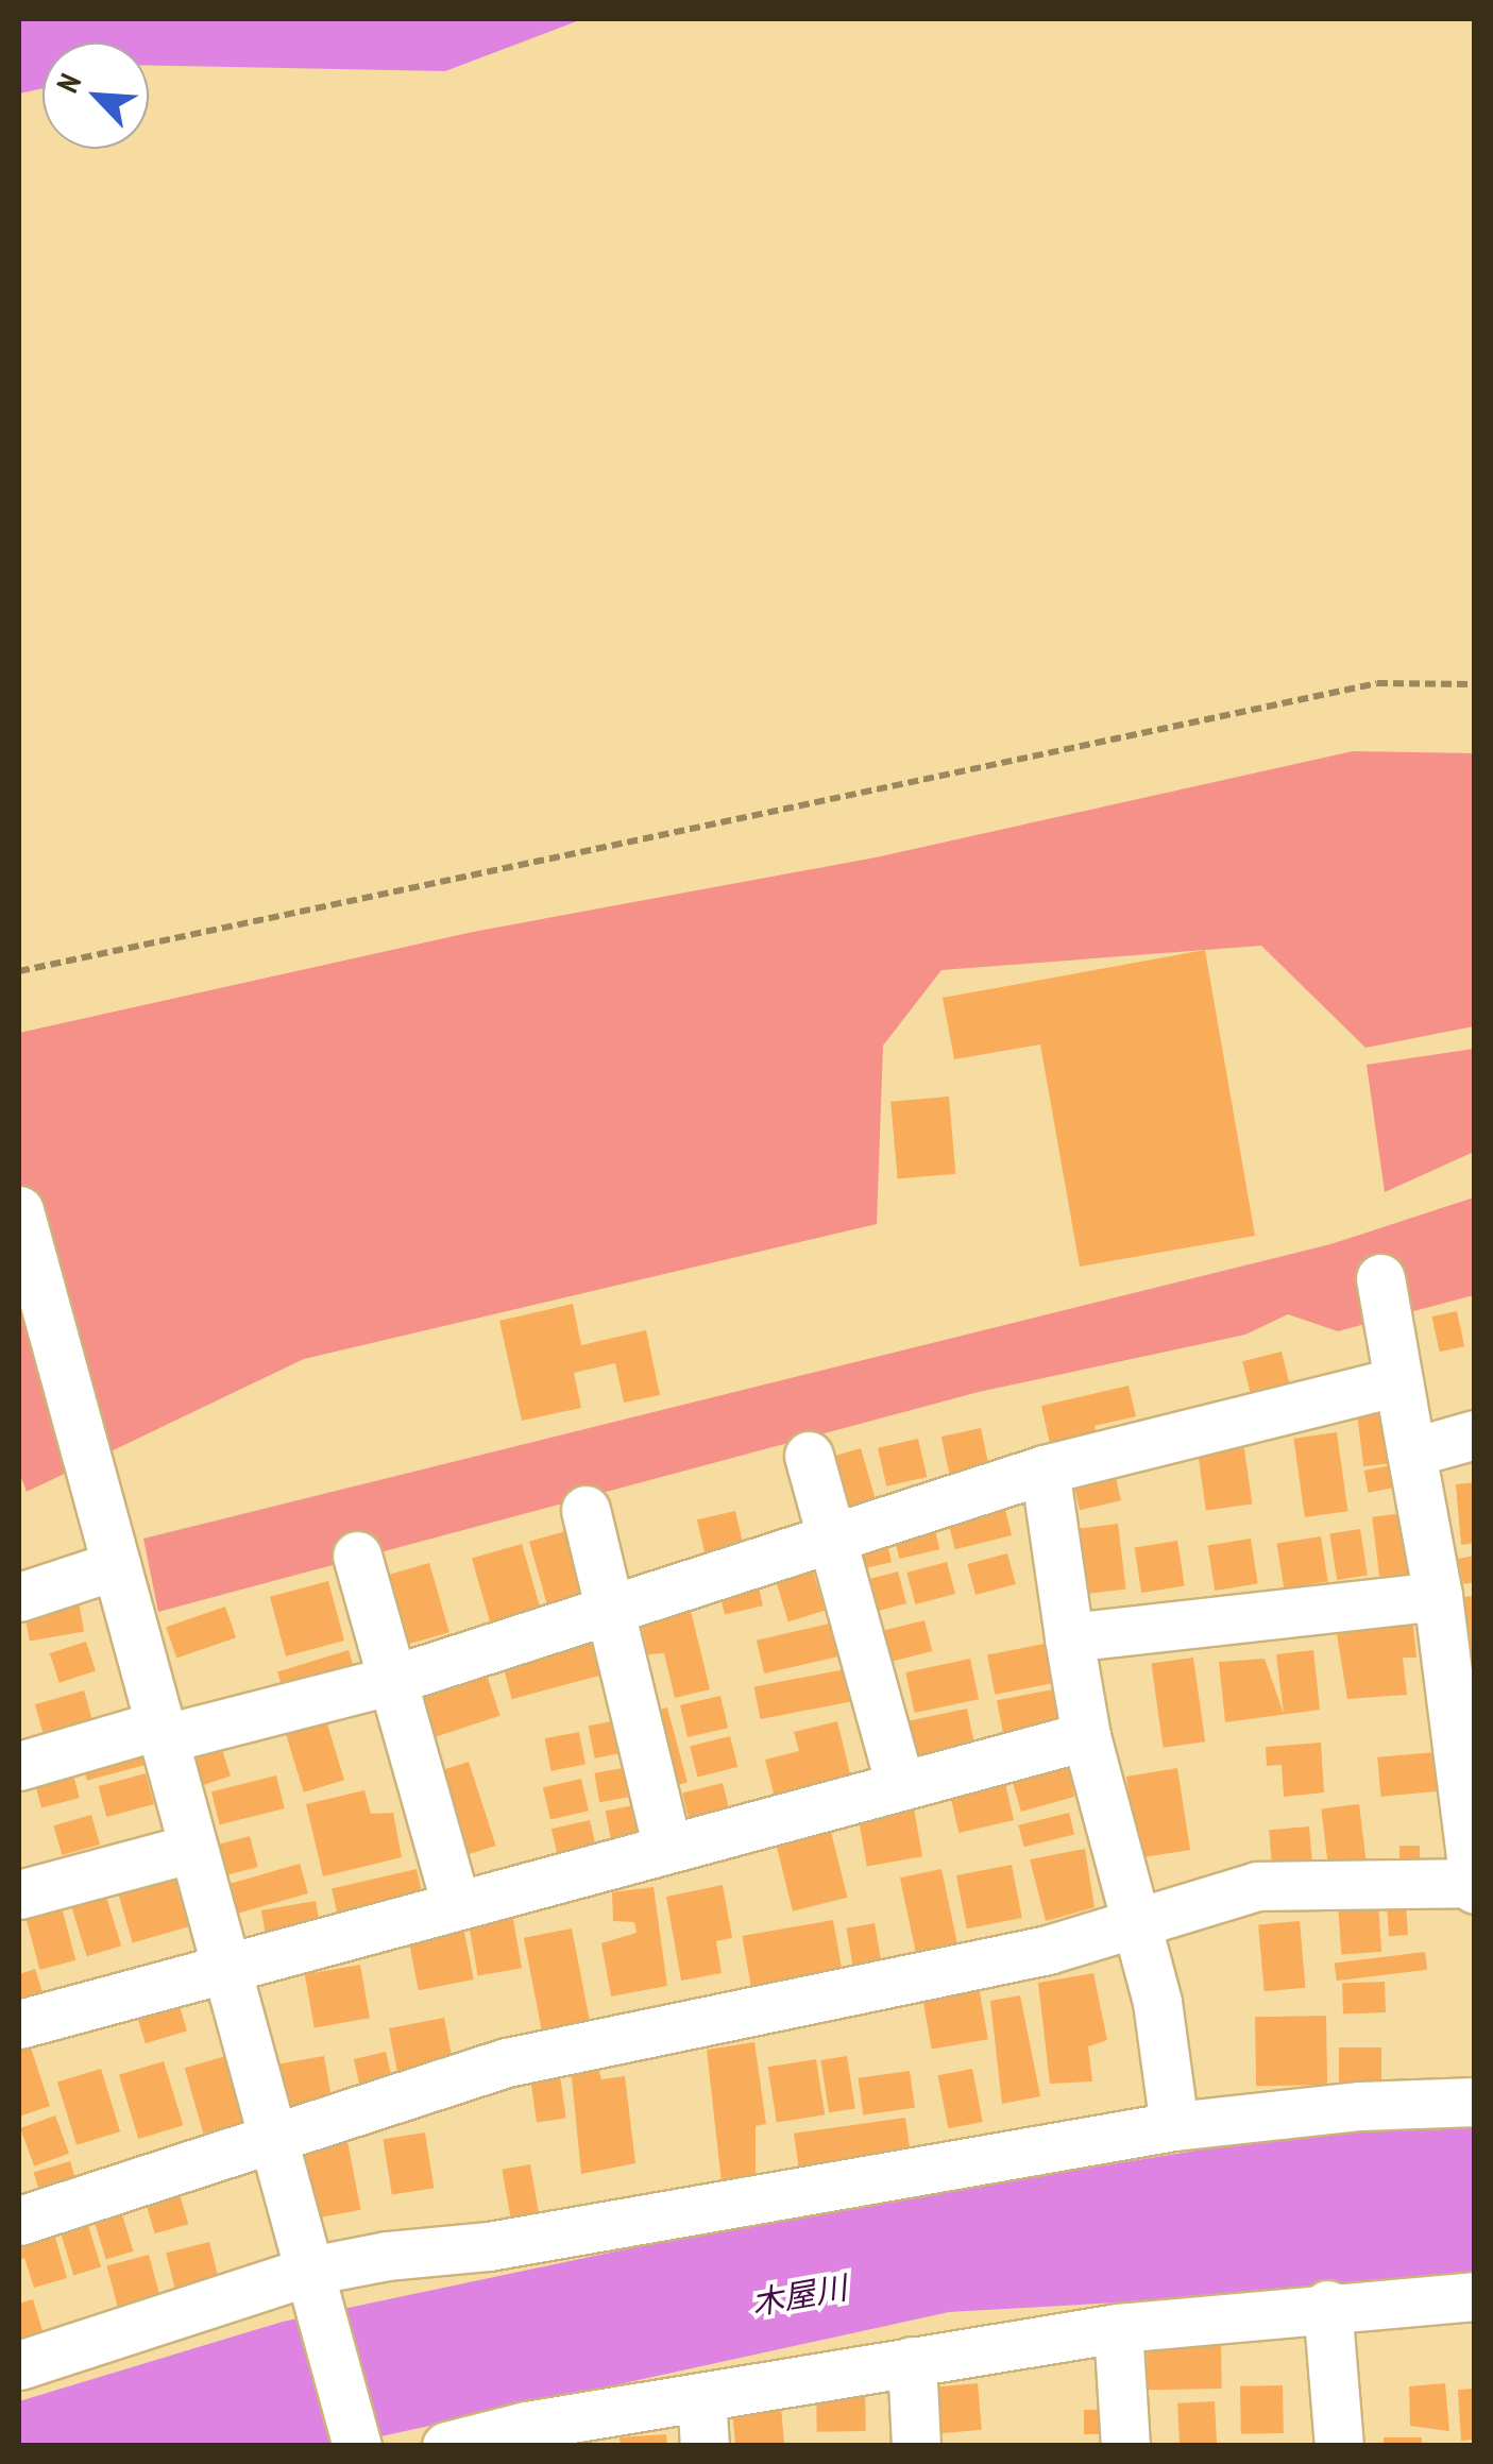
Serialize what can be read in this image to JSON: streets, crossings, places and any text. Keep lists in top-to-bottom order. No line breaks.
{"water":["木屋川"],"north":"top left"}
